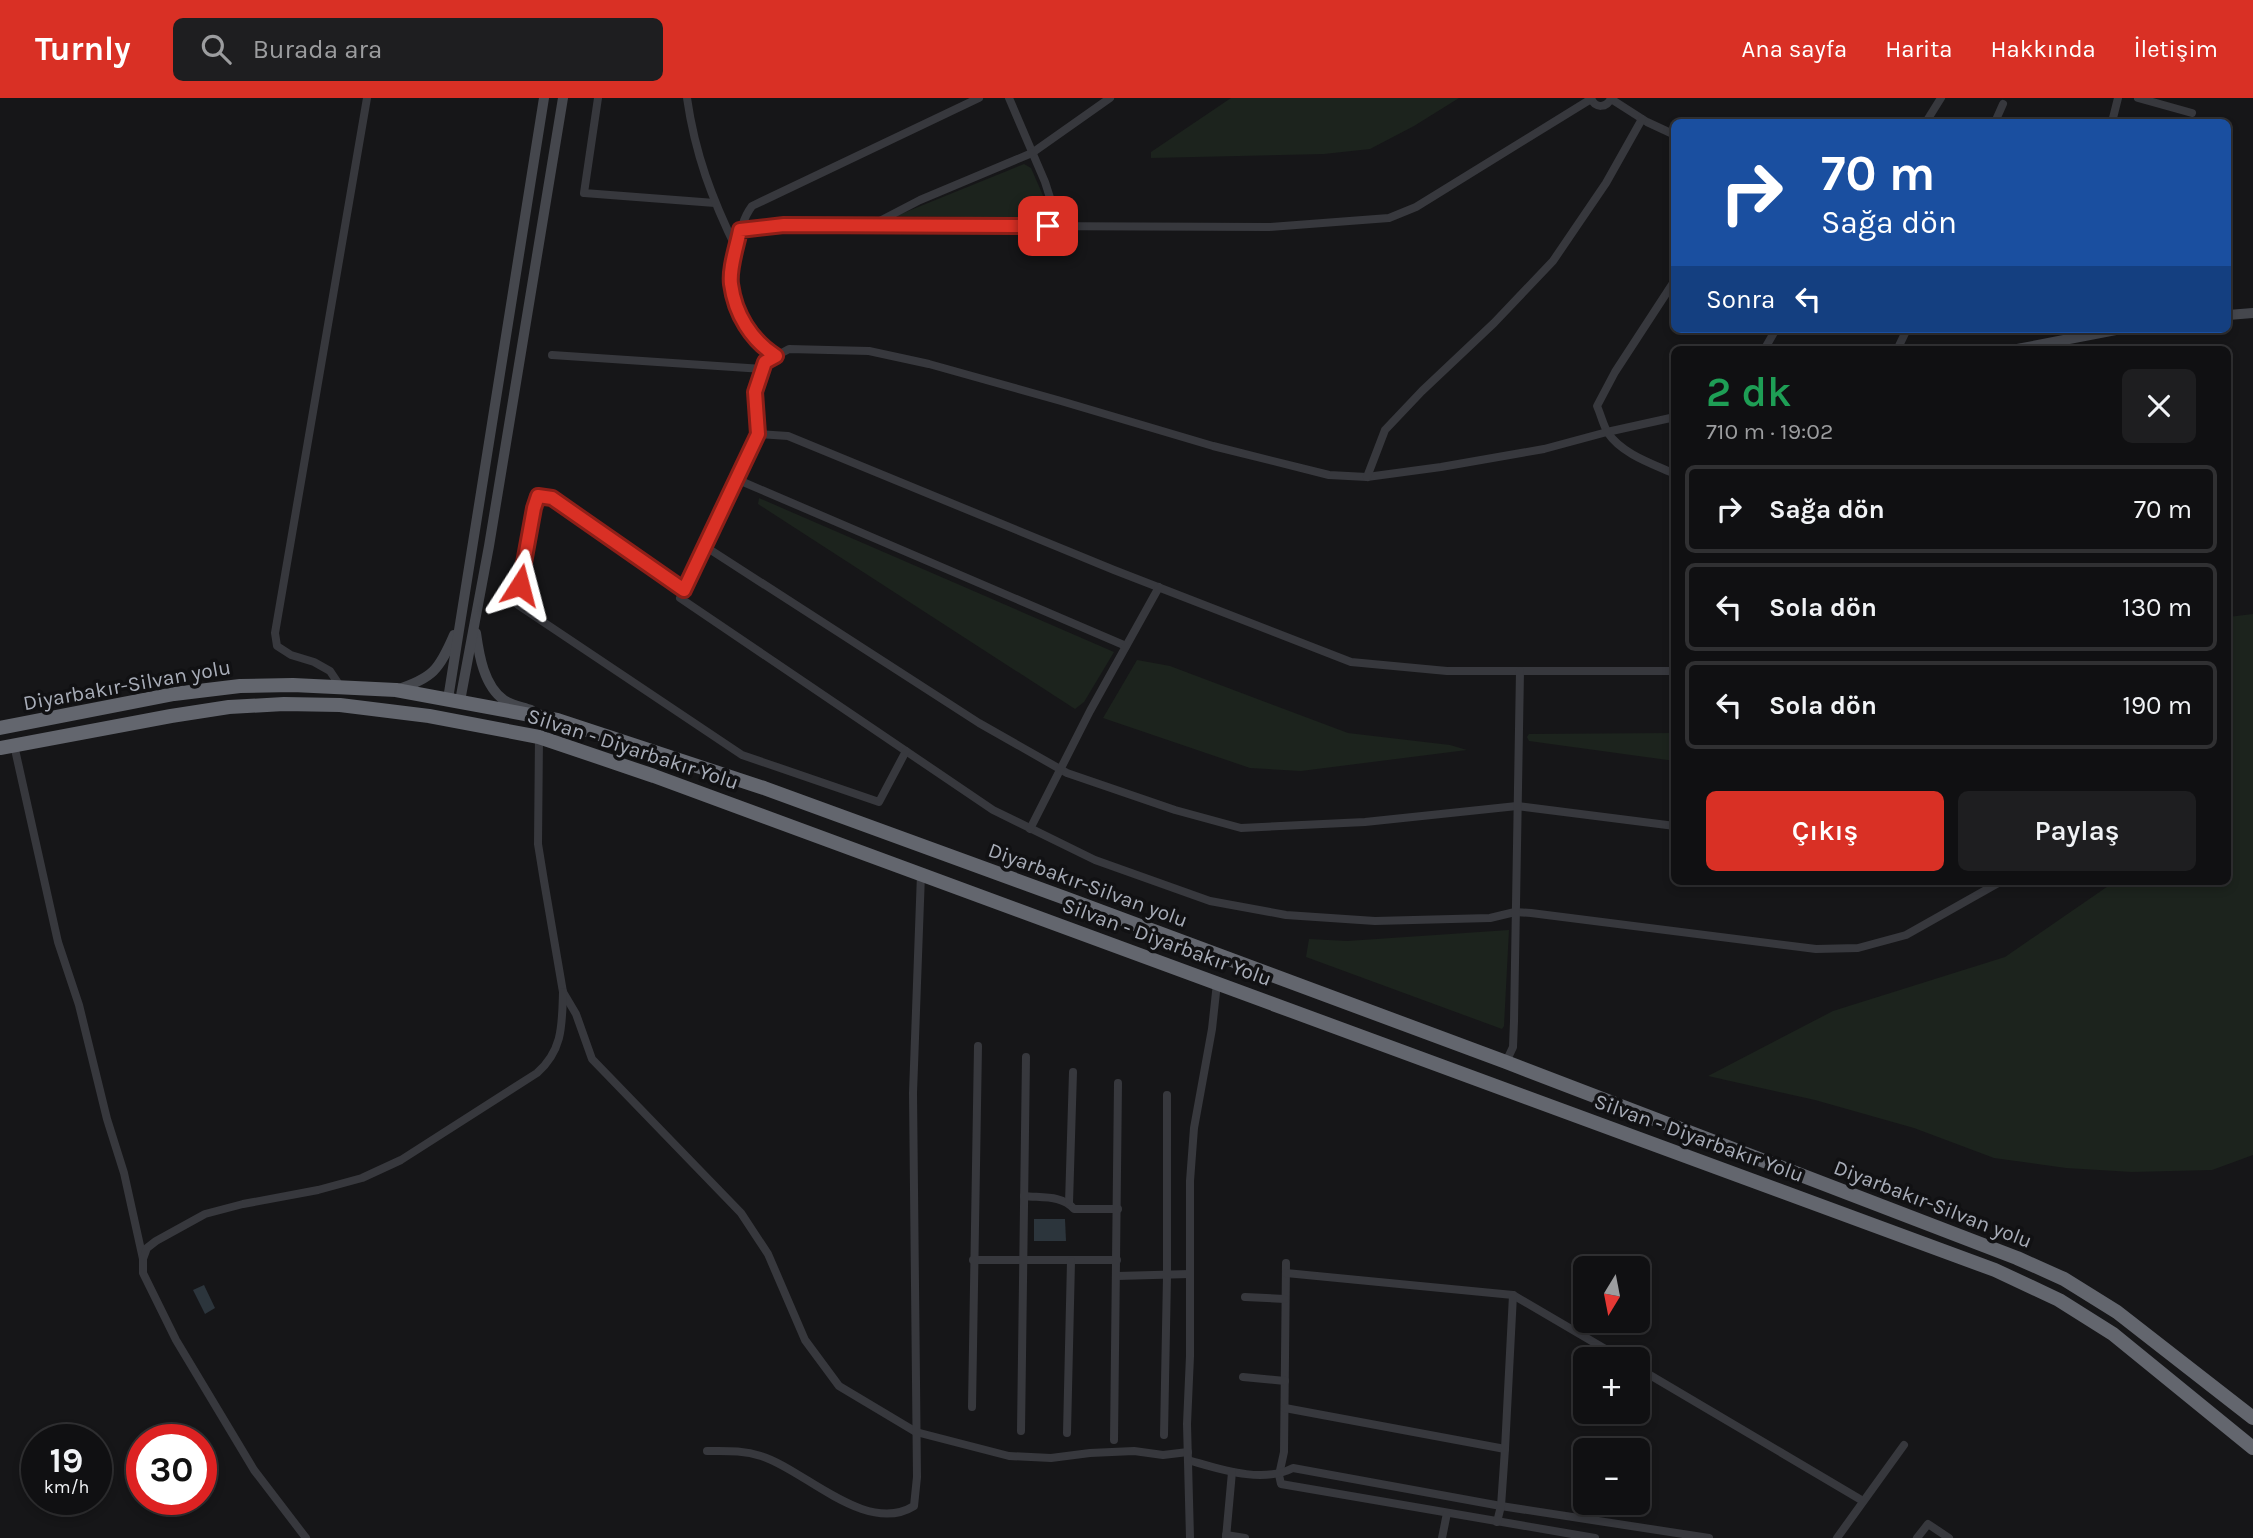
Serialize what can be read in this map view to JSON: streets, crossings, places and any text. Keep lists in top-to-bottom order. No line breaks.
{"streets":{"highway":["Diyarbakır-Silvan yolu","Silvan - Diyarbakır Yolu"]},"north":"bottom","page":{"header":"Turnly","search":"Burada ara","nav":["Ana sayfa","Harita","Hakkında","İletişim"],"turn":["70 m","Sağa dön"],"then":"Sonra","heading":["2 dk","710 m · 19:02"],"list":[{"name":"Sağa dön","value":"70 m"},{"name":"Sola dön","value":"130 m"},{"name":"Sola dön","value":"190 m"}],"buttons":["Çıkış","Paylaş"],"map_buttons":["+","−"],"speed":"19 km/h","limit":"30"}}
